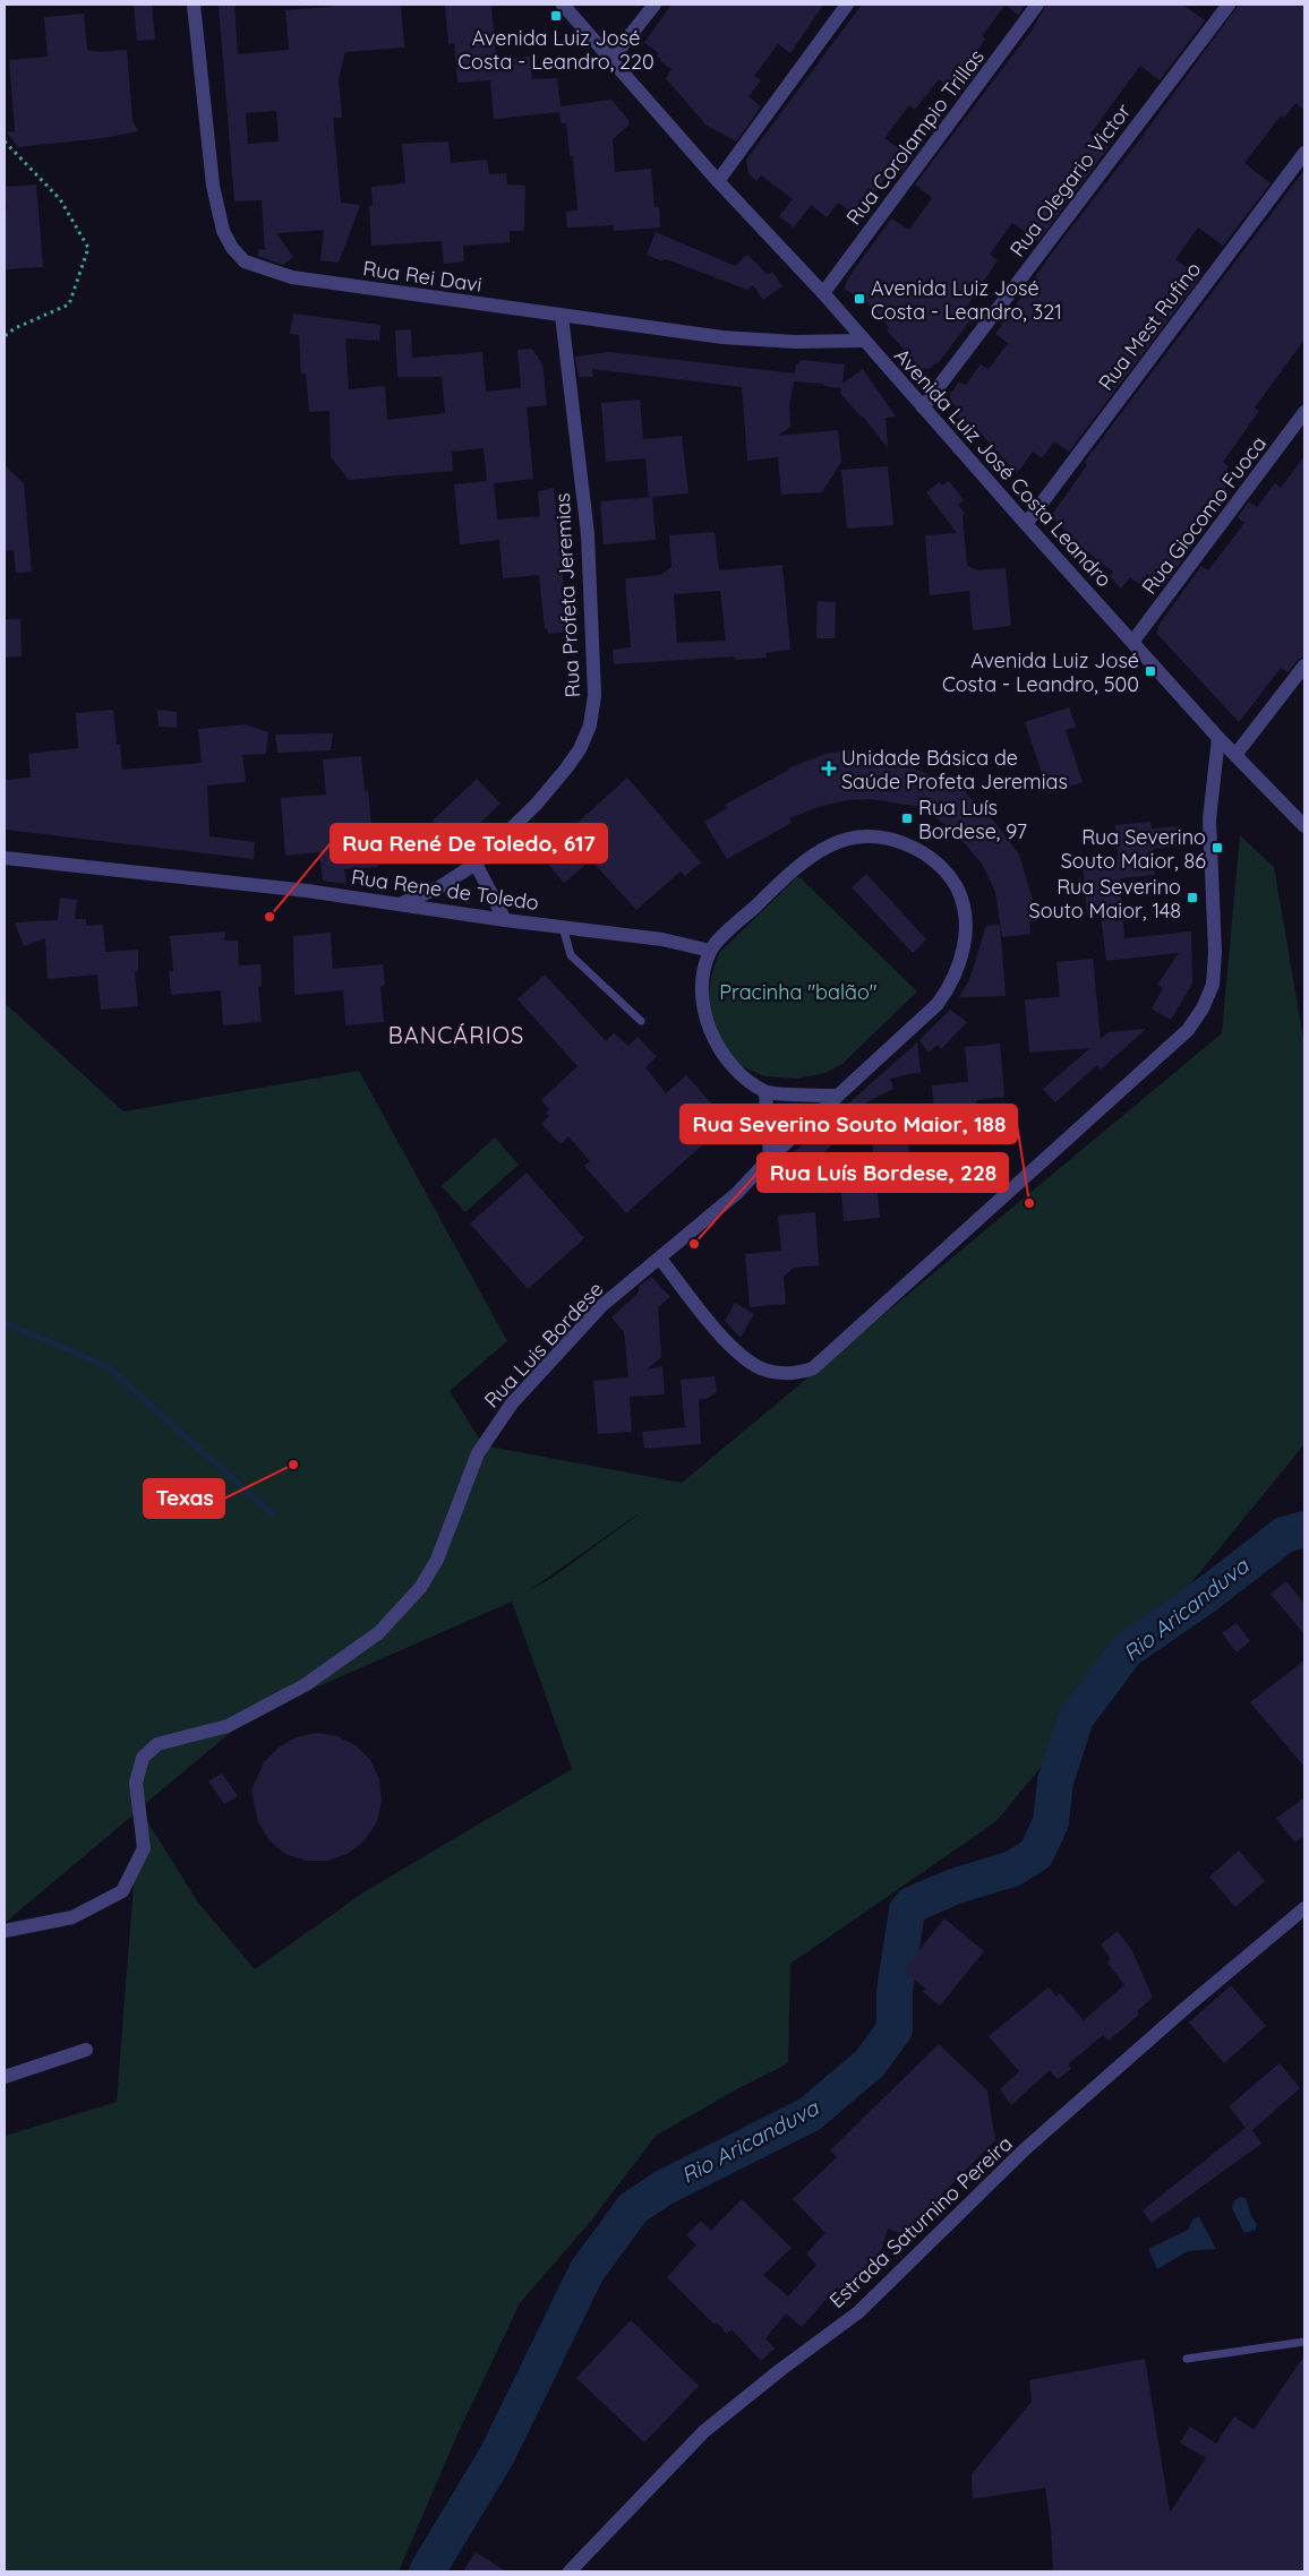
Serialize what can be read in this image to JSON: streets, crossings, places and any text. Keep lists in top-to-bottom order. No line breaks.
{"streets":{"street":["Rua Corolampio Trillas","Rua Olegario Victor","Rua Rei Davi","Rua Mest Rufino","Avenida Luiz José Costa Leandro","Rua Giocomo Fuoca","Rua Profeta Jeremias","Rua Rene de Toledo","Rua Luis Bordese","Estrada Saturnino Pereira"]},"crossings":[["Rua Corolampio Trillas","Avenida Luiz José Costa Leandro"],["Rua Olegario Victor","Avenida Luiz José Costa Leandro"],["Rua Rei Davi","Avenida Luiz José Costa Leandro"],["Rua Rei Davi","Rua Profeta Jeremias"],["Rua Mest Rufino","Avenida Luiz José Costa Leandro"],["Avenida Luiz José Costa Leandro","Rua Giocomo Fuoca"],["Rua Profeta Jeremias","Rua Rene de Toledo"],["Rua Rene de Toledo","Rua Luis Bordese"]],"districts":["BANCÁRIOS"],"water":["Rio Aricanduva"],"parks":["Pracinha \"balão\""],"places":{"transit":["Avenida Luiz José Costa - Leandro, 220","Avenida Luiz José Costa - Leandro, 321","Avenida Luiz José Costa - Leandro, 500","Rua Luís Bordese, 97","Rua Severino Souto Maior, 86","Rua Severino Souto Maior, 148"],"health":["Unidade Básica de Saúde Profeta Jeremias"],"other":["Rua René De Toledo, 617","Rua Severino Souto Maior, 188","Rua Luís Bordese, 228","Texas"]}}
